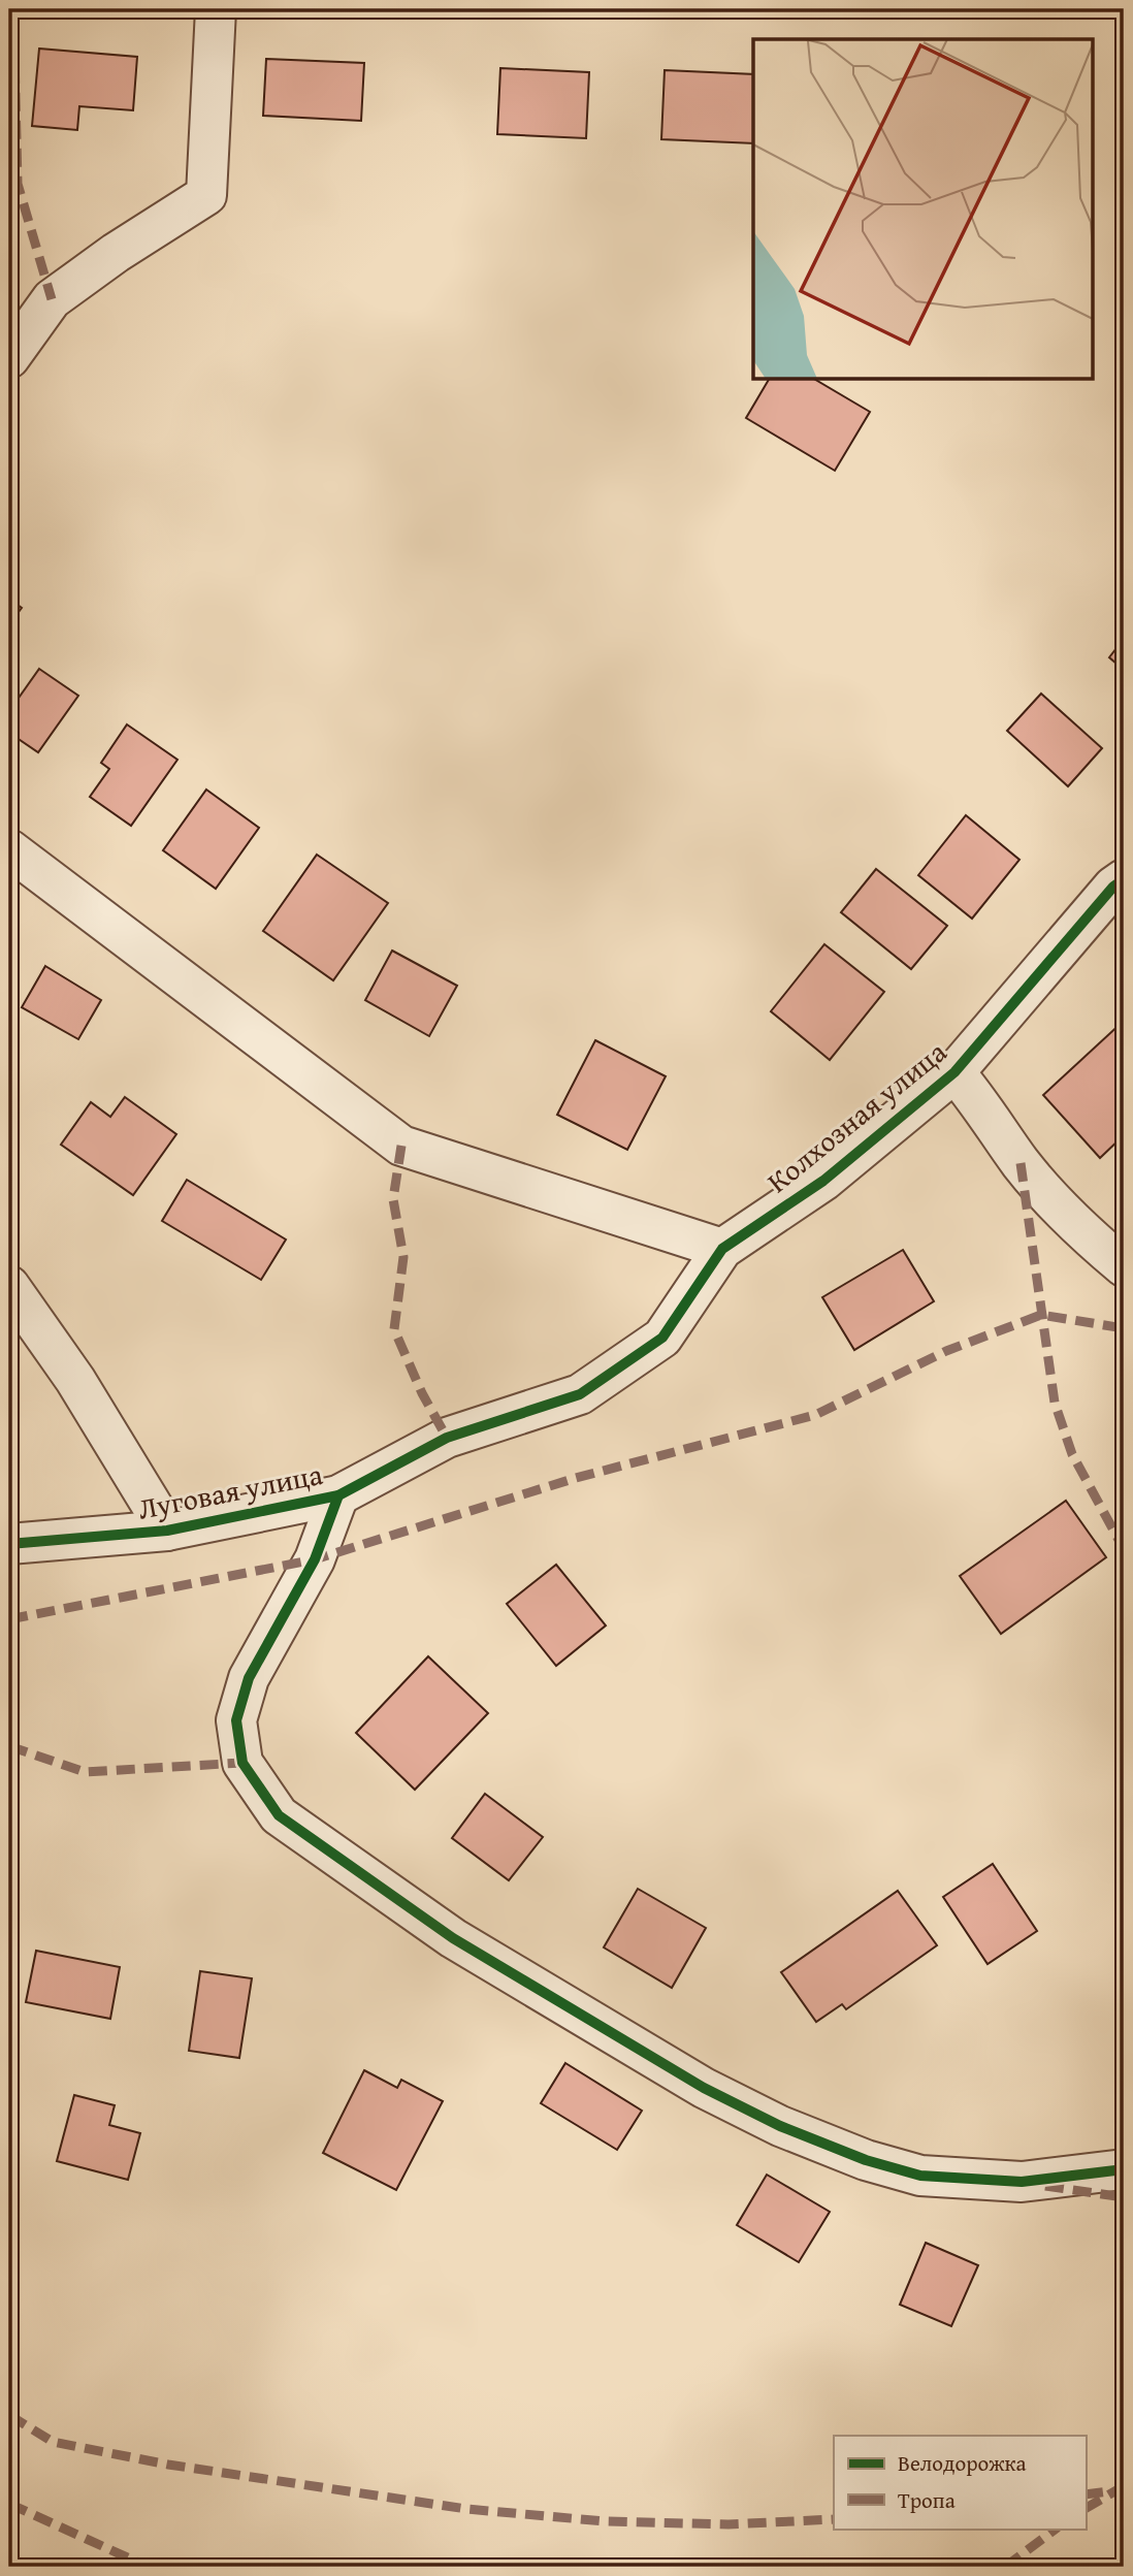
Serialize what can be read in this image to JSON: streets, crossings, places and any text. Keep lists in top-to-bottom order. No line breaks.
{"streets":{"street":["Колхозная улица","Луговая улица"]},"crossings":[["Колхозная улица","Луговая улица"]],"legend":["Велодорожка","Тропа"]}
